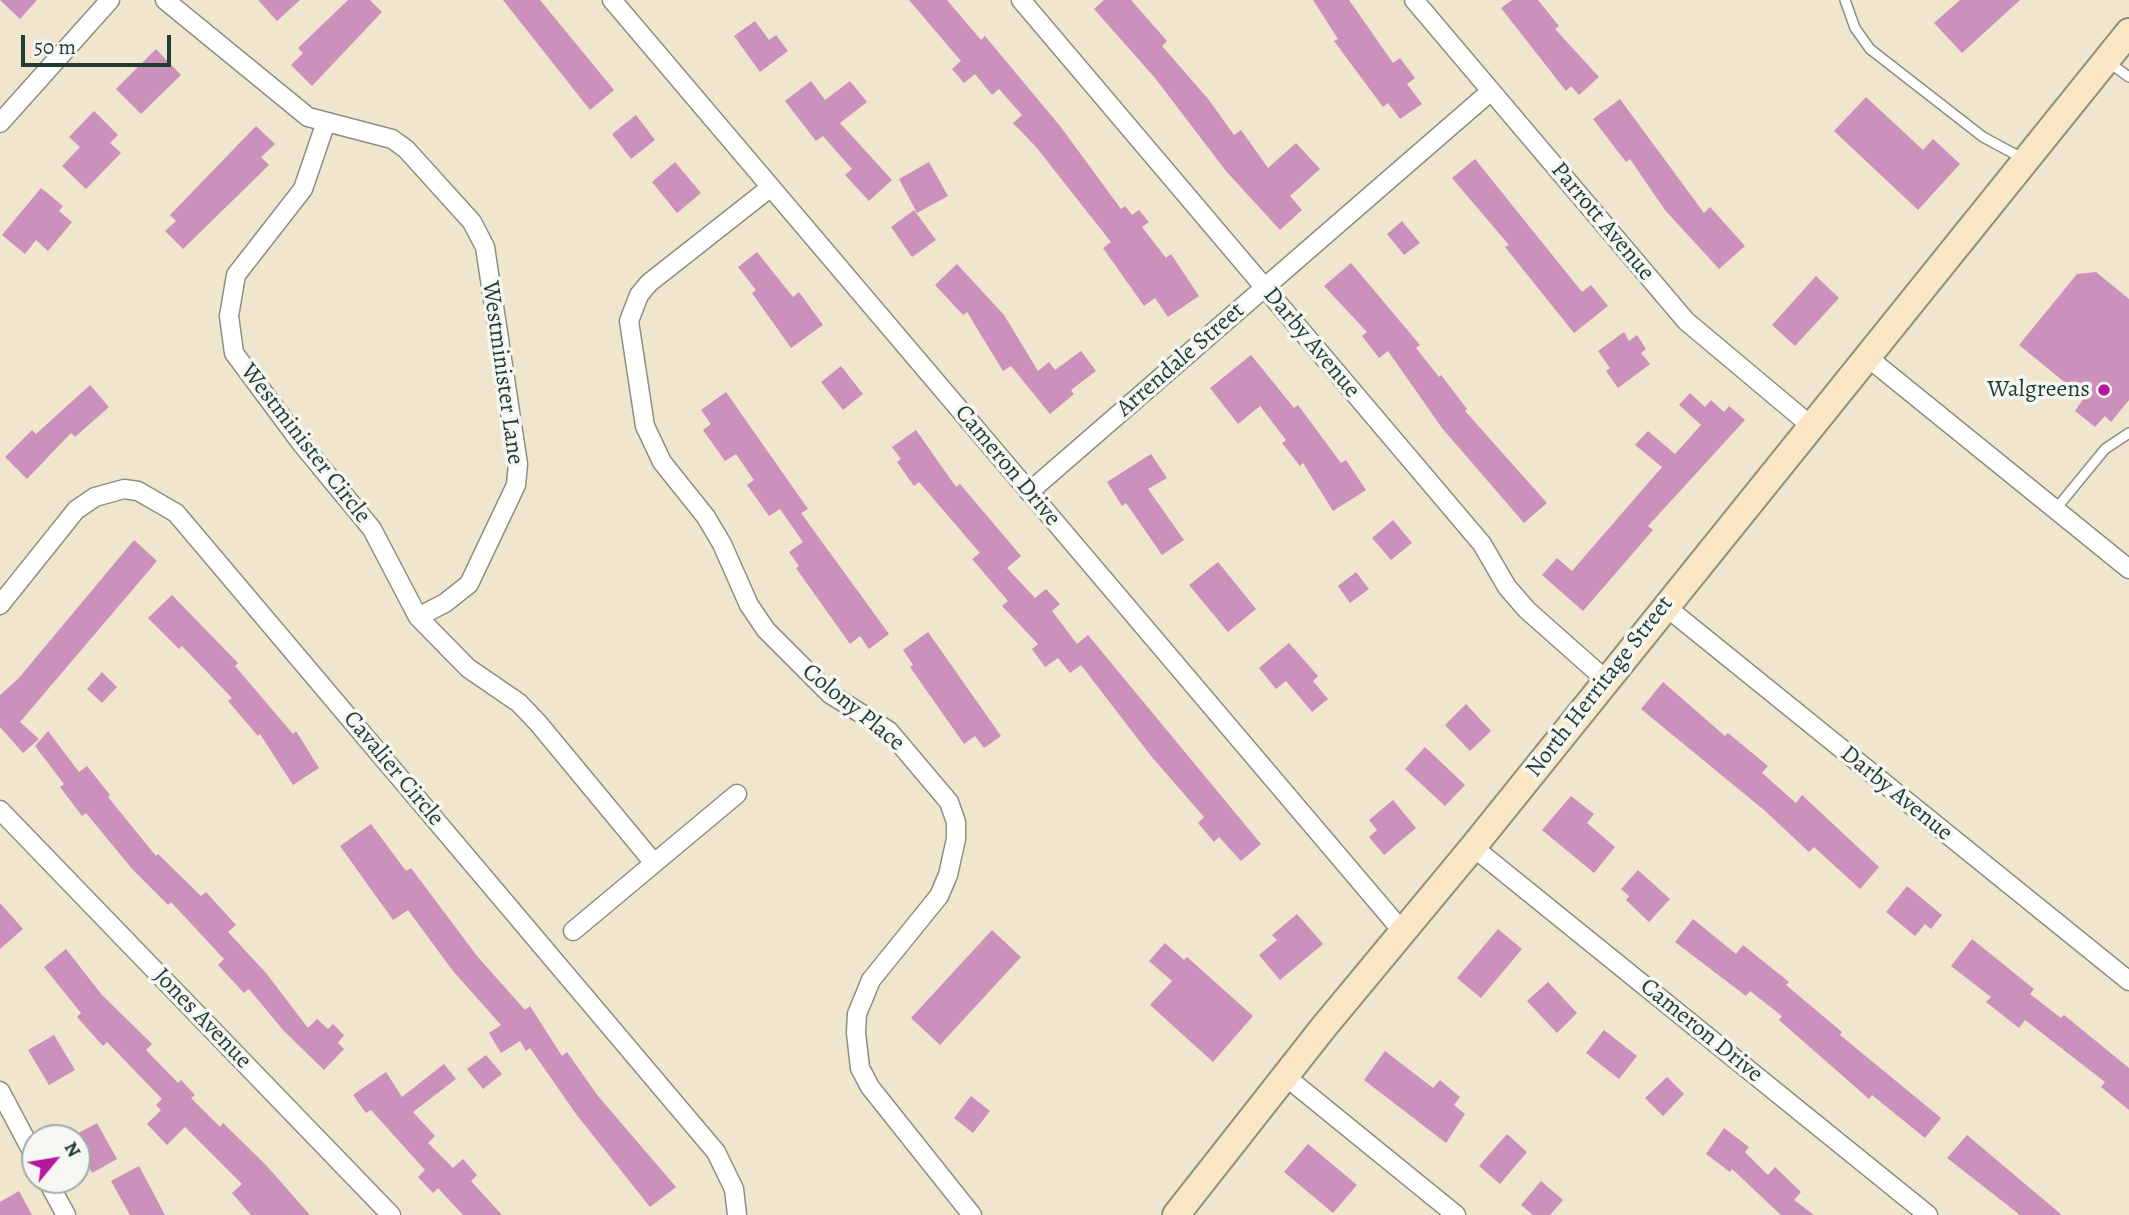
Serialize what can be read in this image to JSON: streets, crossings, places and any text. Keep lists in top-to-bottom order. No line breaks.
{"streets":{"street":["Parrott Avenue","Darby Avenue","Arrendale Street","Westminister Lane","Westminister Circle","Cameron Drive","North Herritage Street","Colony Place","Cavalier Circle","Jones Avenue"]},"crossings":[["Parrott Avenue","Arrendale Street"],["Parrott Avenue","North Herritage Street"],["Darby Avenue","Arrendale Street"],["Darby Avenue","North Herritage Street"],["Arrendale Street","Cameron Drive"],["Westminister Lane","Westminister Circle"],["Cameron Drive","North Herritage Street"],["Cameron Drive","Colony Place"]],"places":["Walgreens"],"scale_bar":"50 m","north":"top right"}
